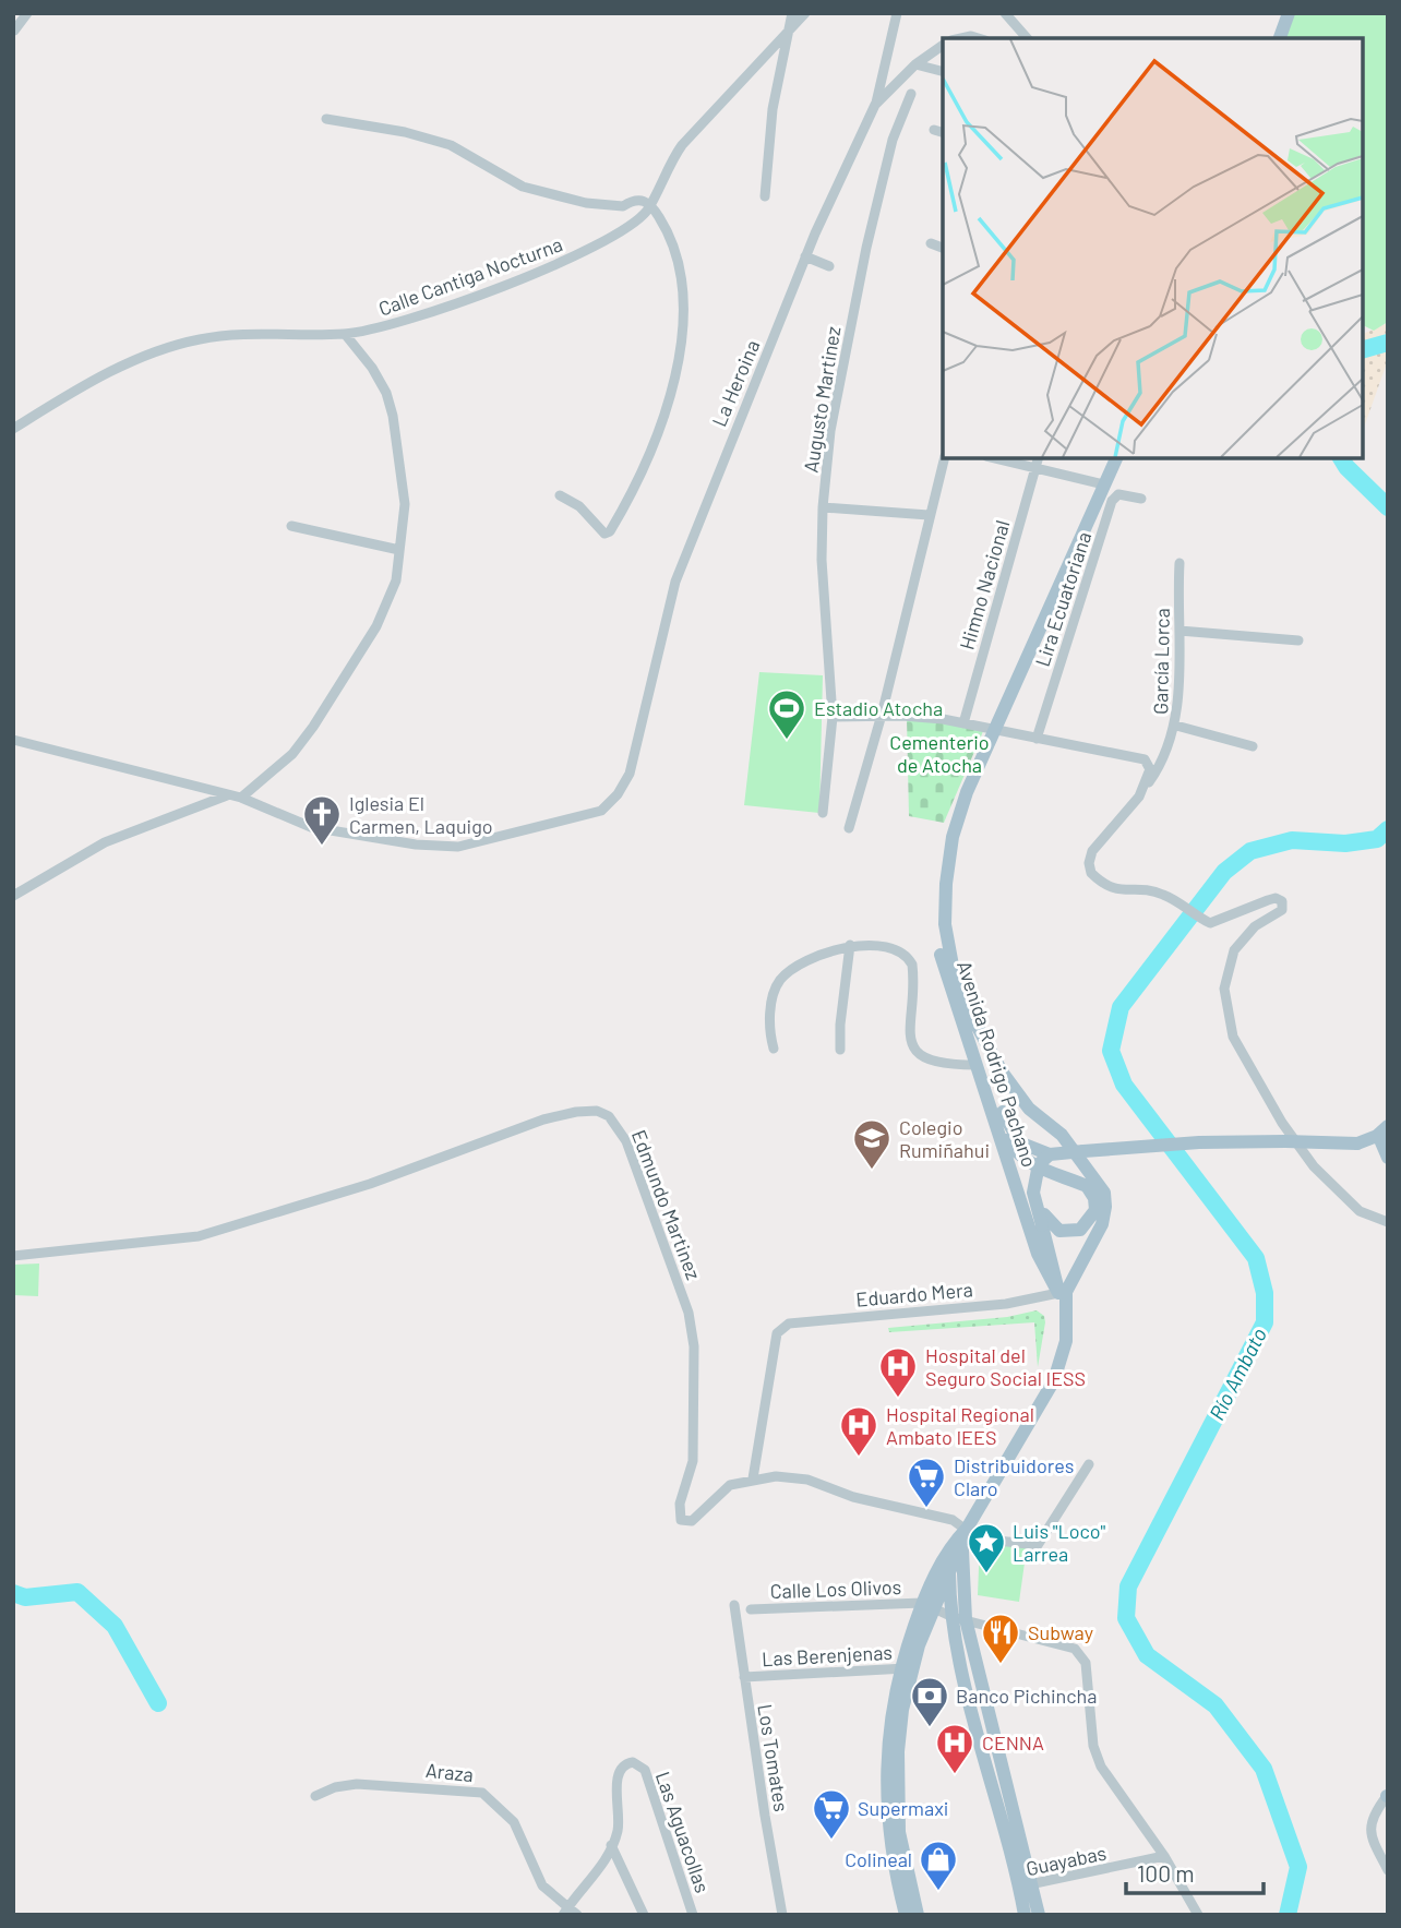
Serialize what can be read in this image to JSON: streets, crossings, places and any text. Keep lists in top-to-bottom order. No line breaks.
{"streets":{"main road":["Avenida Rodrigo Pachano"],"street":["Calle Cantiga Nocturna","La Heroina","Augusto Martinez","Himno Nacional","Lira Ecuatoriana","García Lorca","Edmundo Martinez","Eduardo Mera","Calle Los Olivos","Las Berenjenas","Los Tomates","Araza","Las Aguacollas","Guayabas"]},"crossings":[["Avenida Rodrigo Pachano","Edmundo Martinez"],["Avenida Rodrigo Pachano","Eduardo Mera"],["Avenida Rodrigo Pachano","Calle Los Olivos"],["Edmundo Martinez","Eduardo Mera"],["Las Berenjenas","Los Tomates"],["Araza","Las Aguacollas"]],"water":["Río Ambato"],"parks":["Cementerio de Atocha"],"places":{"sports":["Estadio Atocha"],"church":["Iglesia El Carmen, Laquigo"],"school or university":["Colegio Rumiñahui"],"hospital":["Hospital del Seguro Social IESS","Hospital Regional Ambato IEES","CENNA"],"supermarket":["Distribuidores Claro","Supermaxi"],"place":["Luis \"Loco\" Larrea"],"restaurant":["Subway"],"bank":["Banco Pichincha"],"shop":["Colineal"]},"scale_bar":"100 m"}
